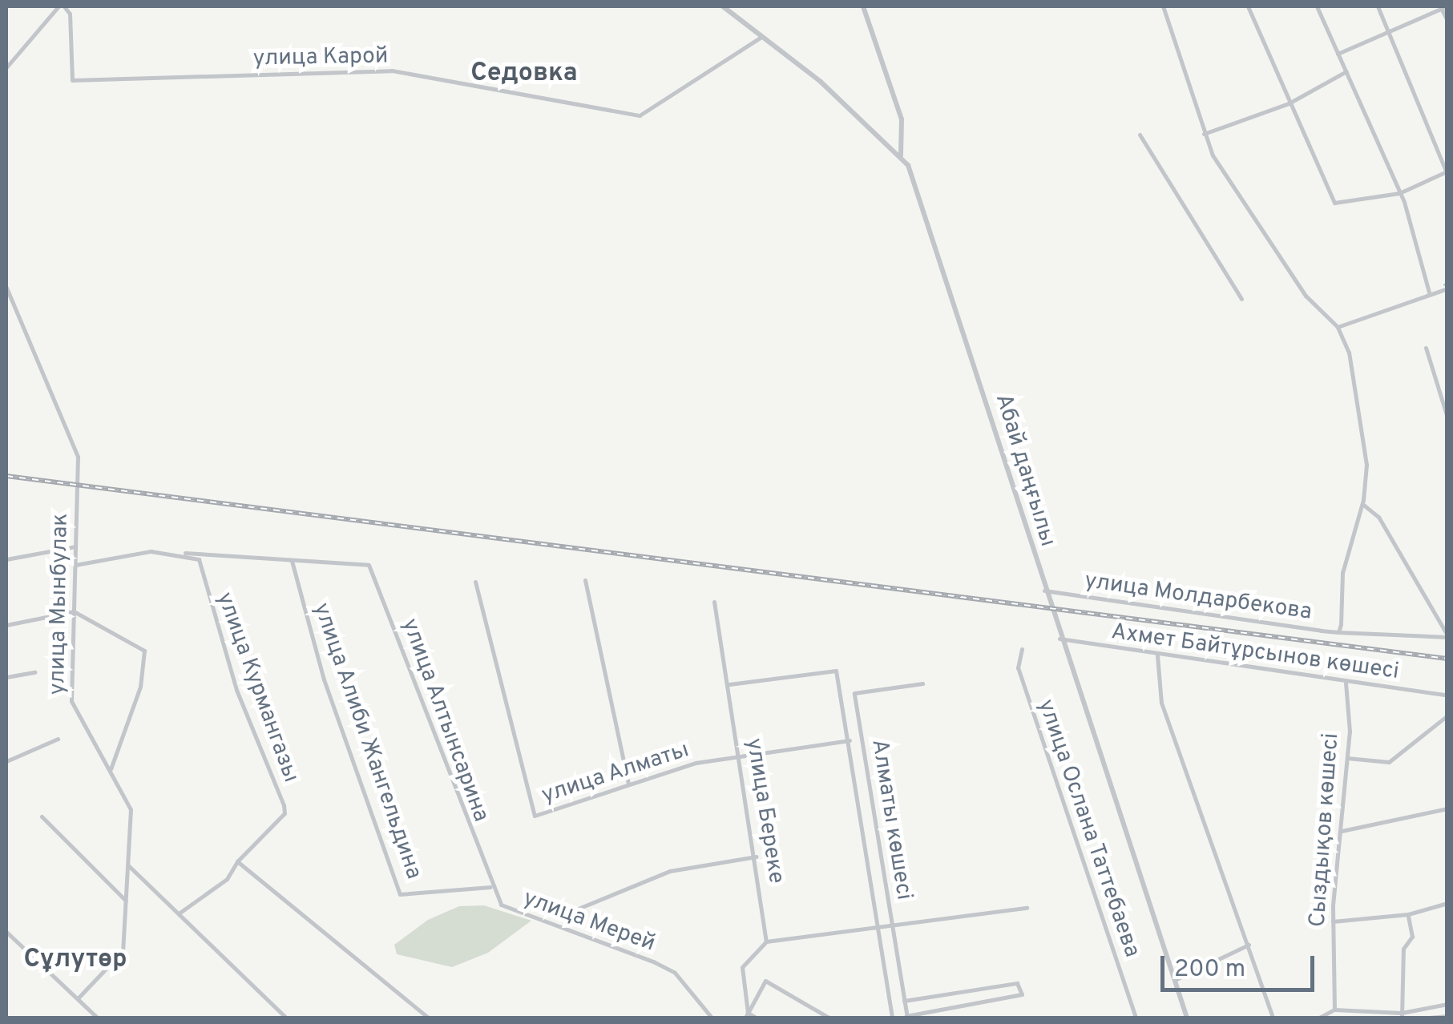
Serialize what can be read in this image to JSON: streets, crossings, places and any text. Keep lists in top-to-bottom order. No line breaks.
{"streets":{"street":["улица Карой","Абай даңғылы","улица Молдарбекова","улица Мынбулак","Ахмет Байтұрсынов көшесі","улица Курмангазы","улица Алтынсарина","улица Алиби Жангельдина","улица Алматы","улица Береке","Алматы көшесі","улица Ослана Таттебаева","Сыздықов көшесі","улица Мерей"]},"crossings":[["улица Карой","Абай даңғылы"],["Абай даңғылы","улица Молдарбекова"],["Абай даңғылы","Ахмет Байтұрсынов көшесі"],["Ахмет Байтұрсынов көшесі","Сыздықов көшесі"],["улица Алтынсарина","улица Алиби Жангельдина"],["улица Алтынсарина","улица Мерей"],["улица Алиби Жангельдина","улица Мерей"],["улица Алматы","улица Береке"]],"districts":["Седовка","Сұлутөр"],"scale_bar":"200 m"}
